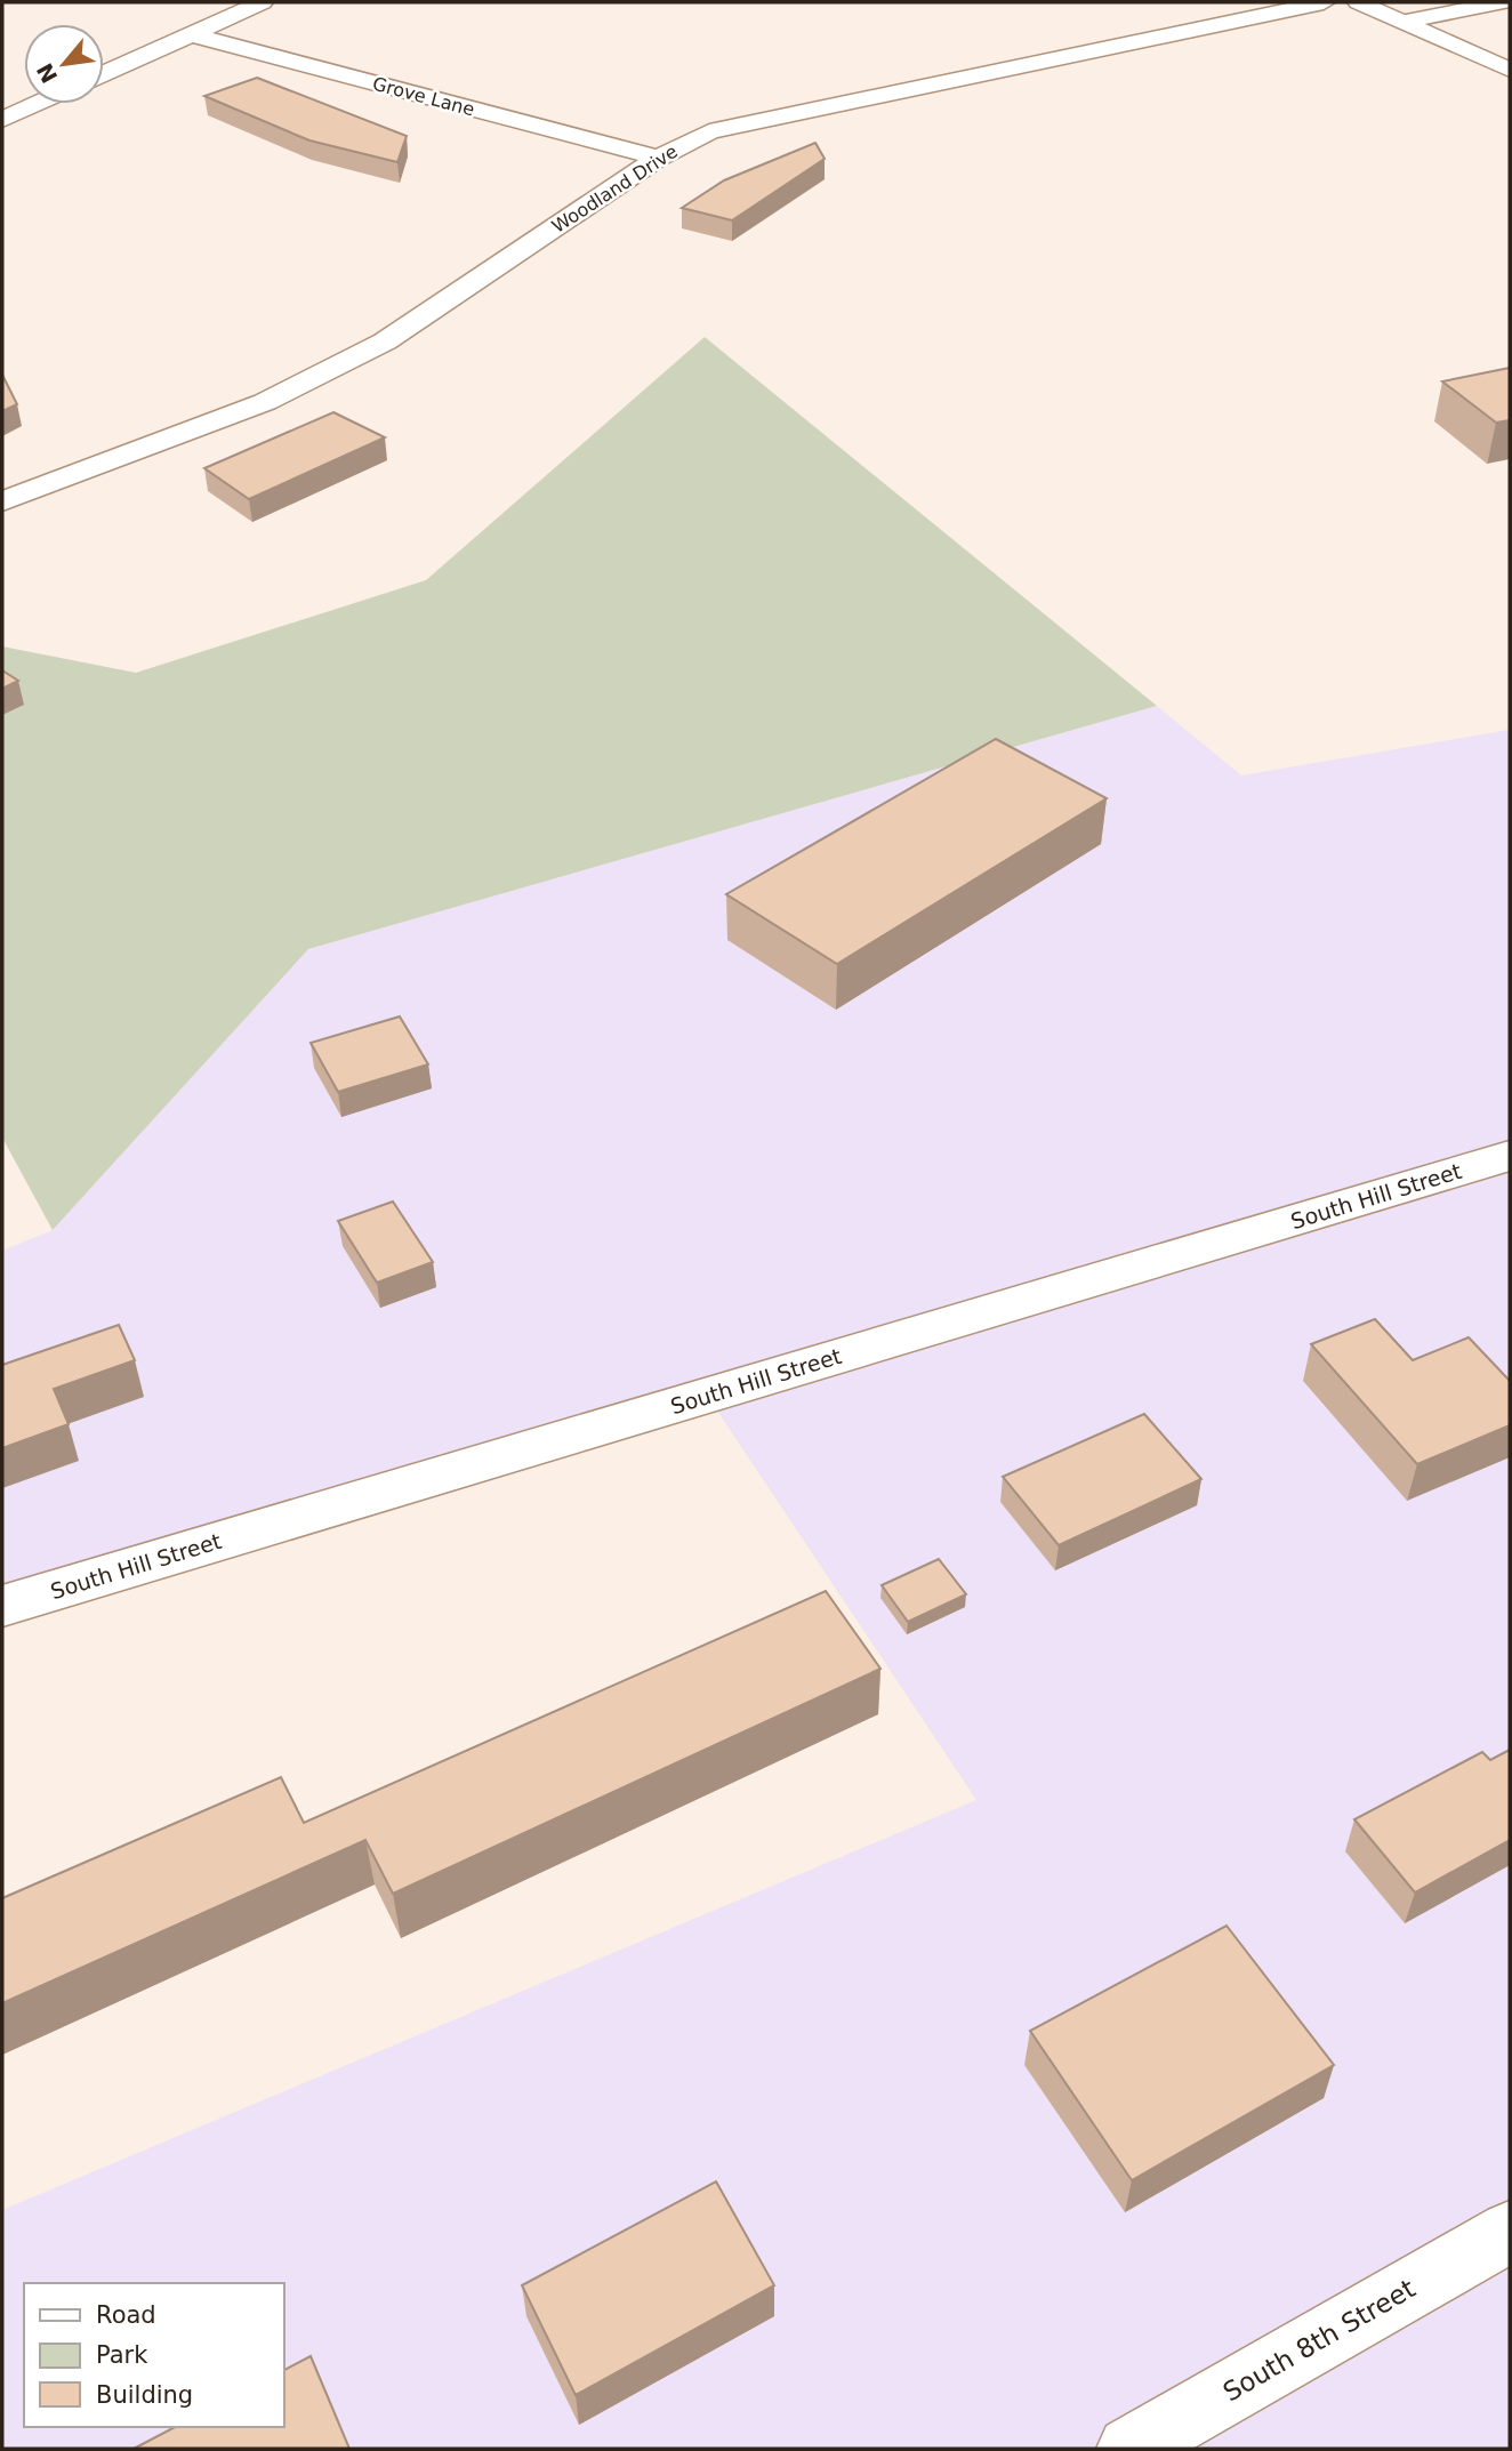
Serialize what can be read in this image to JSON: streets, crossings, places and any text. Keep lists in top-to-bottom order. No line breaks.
{"streets":{"street":["Grove Lane","Woodland Drive","South Hill Street","South 8th Street"]},"crossings":[["Grove Lane","Woodland Drive"]],"legend":["Road","Park","Building"],"north":"bottom left"}
